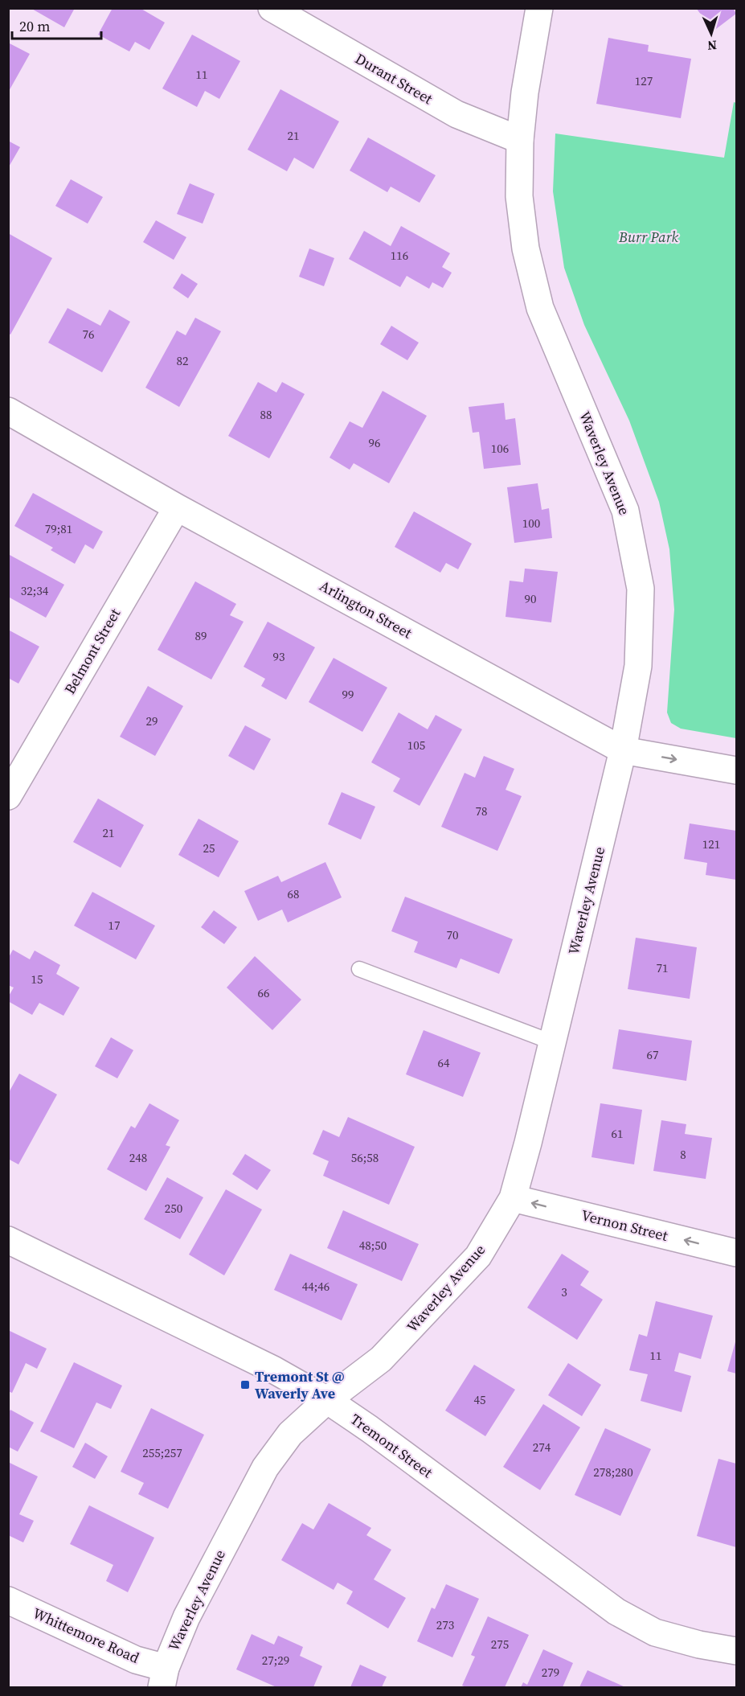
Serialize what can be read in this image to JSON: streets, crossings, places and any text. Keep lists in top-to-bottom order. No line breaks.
{"streets":{"street":["Durant Street","Waverley Avenue","Arlington Street","Belmont Street","Vernon Street","Tremont Street","Whittemore Road"]},"crossings":[["Durant Street","Waverley Avenue"],["Waverley Avenue","Arlington Street"],["Waverley Avenue","Vernon Street"],["Waverley Avenue","Tremont Street"],["Waverley Avenue","Whittemore Road"],["Arlington Street","Belmont Street"]],"one_way":["Vernon Street"],"parks":["Burr Park"],"places":{"transit":["Tremont St @ Waverly Ave"]},"house_numbers":["11","127","21","116","76","82","88","96","106","100","79;81","32;34","90","89","93","99","29","105","78","21","121","25","68","17","70","71","15","66","67","64","61","8","248","56;58","250","48;50","44;46","3","11","45","274","255;257","278;280","273","275","27;29","279"],"scale_bar":"20 m","north":"bottom"}
